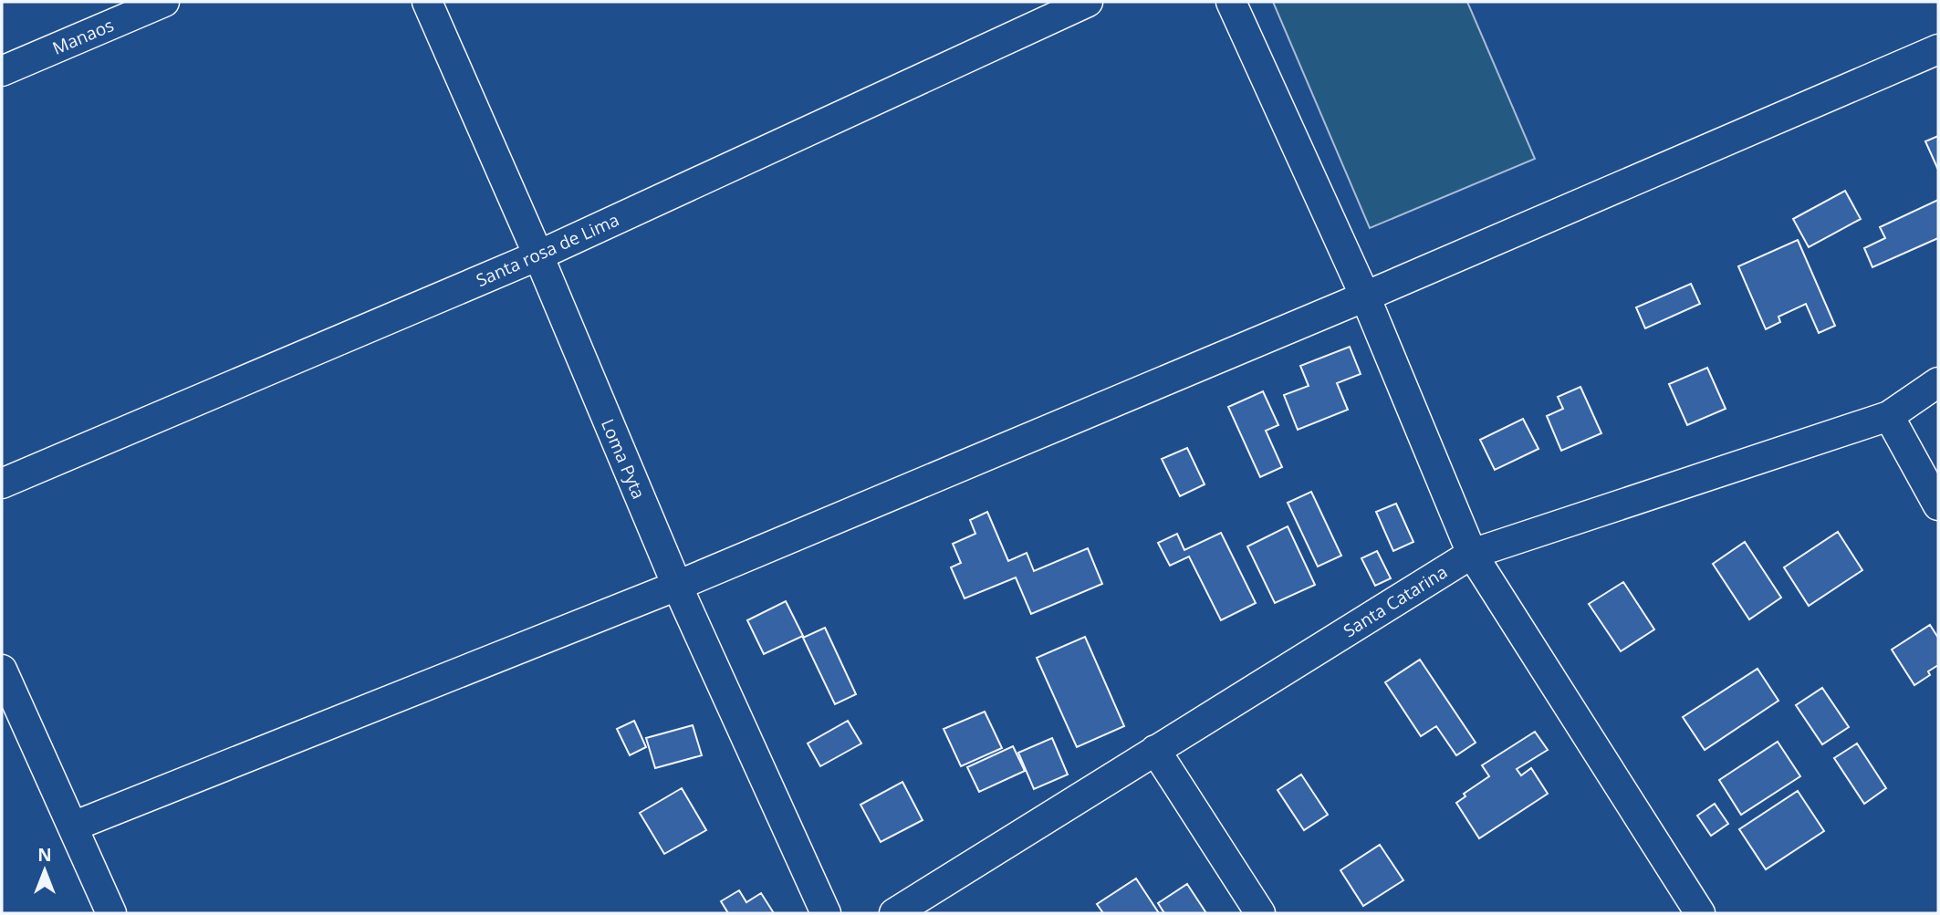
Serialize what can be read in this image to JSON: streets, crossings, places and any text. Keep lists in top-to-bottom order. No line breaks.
{"streets":{"street":["Manaos","Santa rosa de Lima","Loma Pyta","Santa Catarina"]},"crossings":[["Santa rosa de Lima","Loma Pyta"]],"north":"top"}
